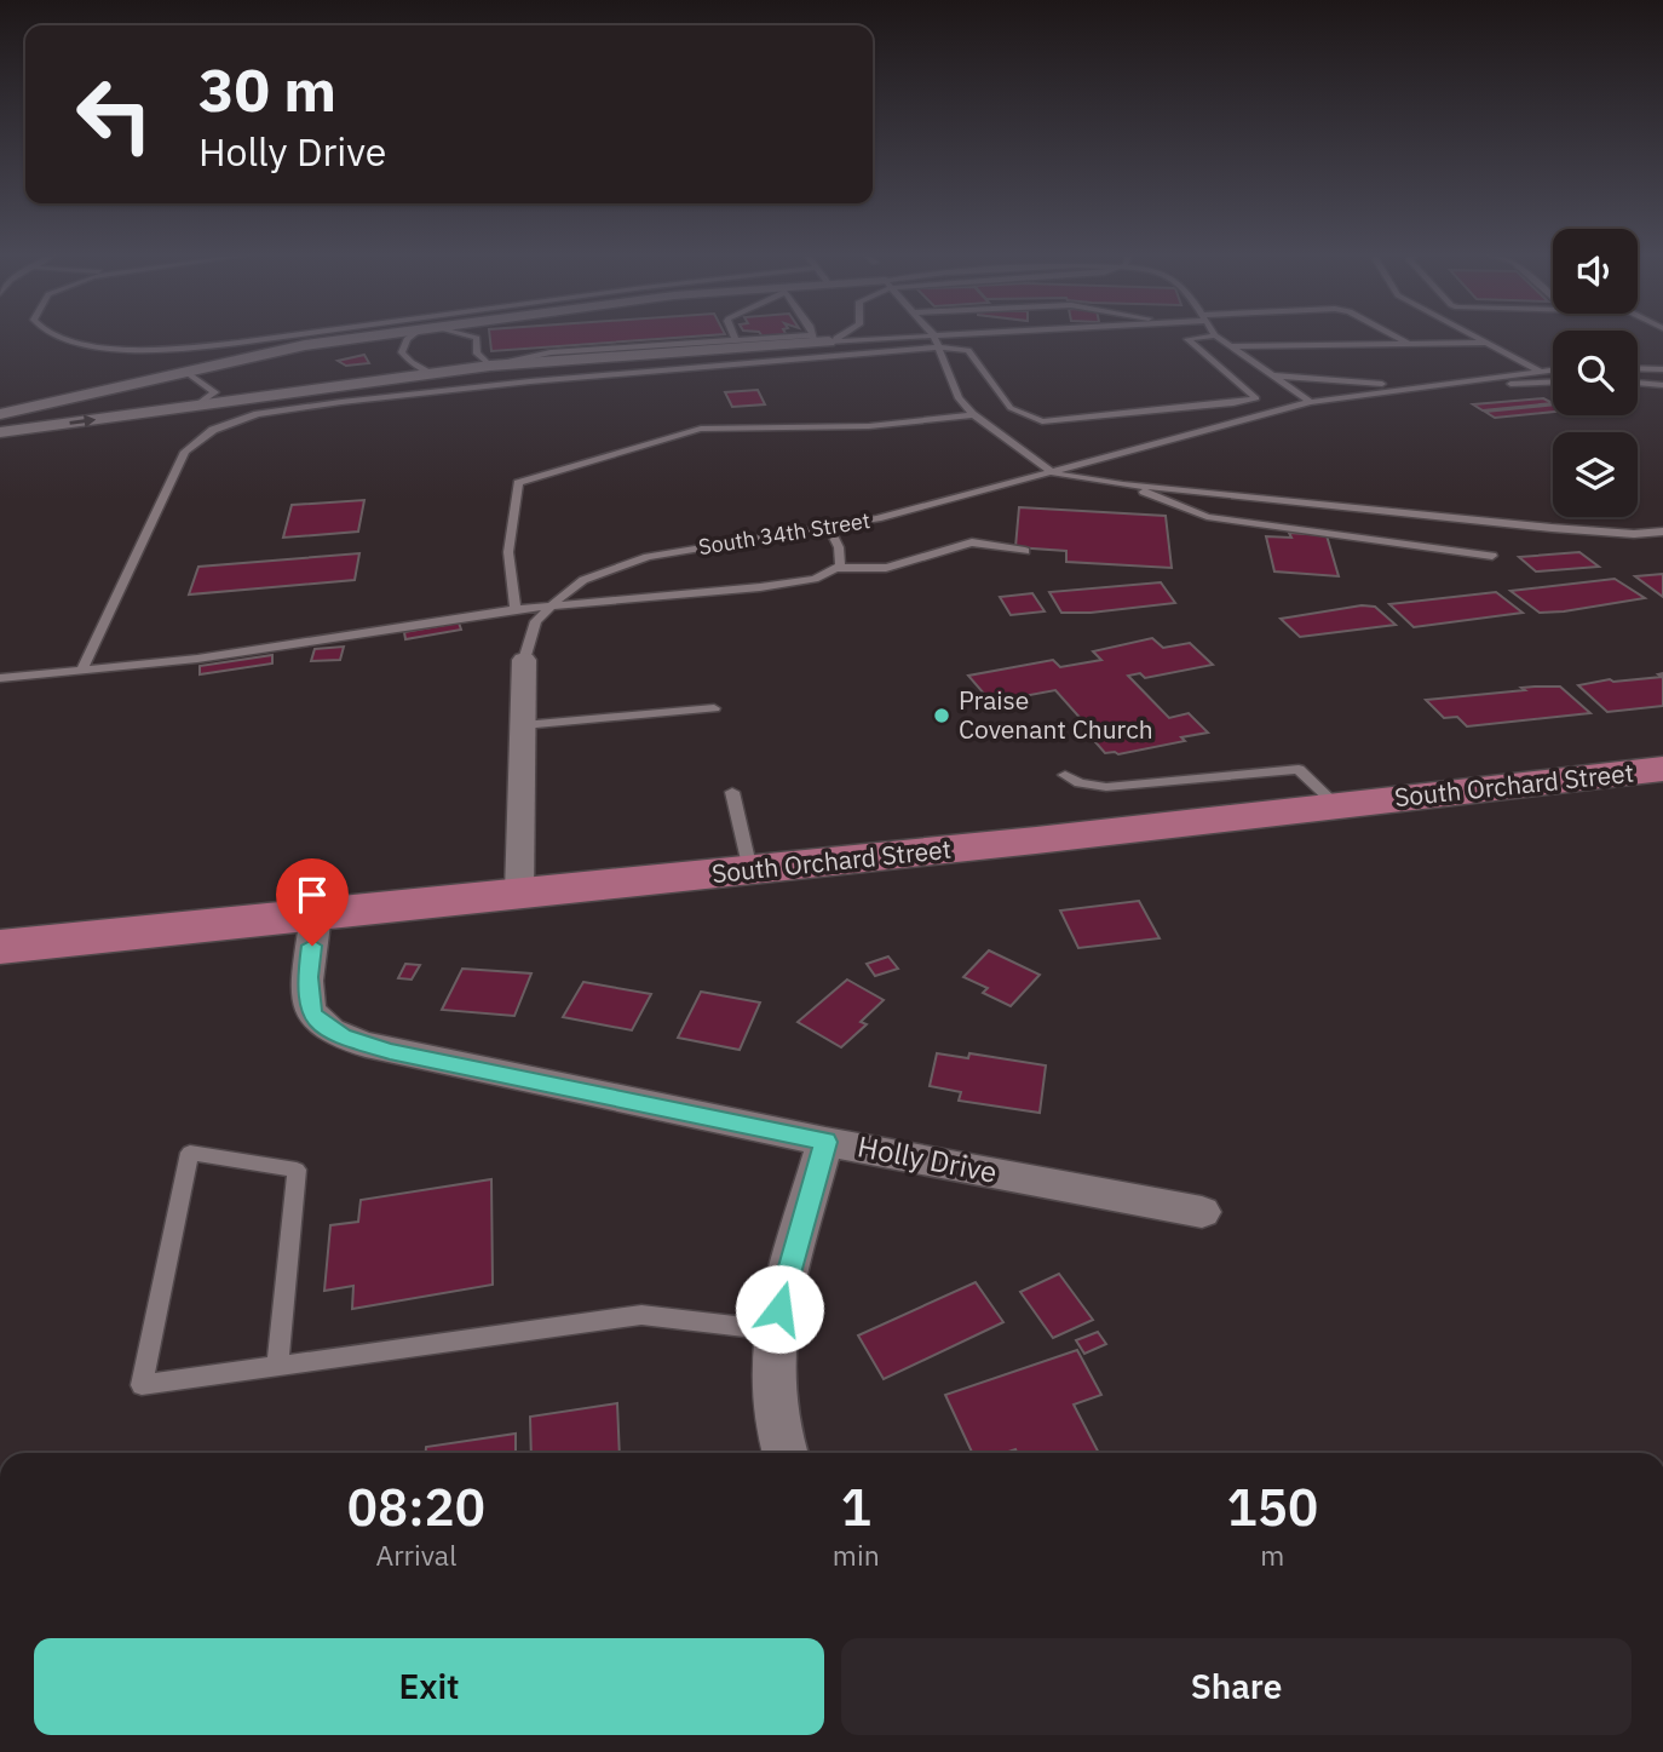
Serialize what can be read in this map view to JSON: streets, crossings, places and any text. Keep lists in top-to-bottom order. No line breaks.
{"streets":{"main road":["South Orchard Street"],"street":["South 34th Street","Holly Drive"]},"crossings":[["South 34th Street","South Orchard Street"],["South Orchard Street","Holly Drive"]],"places":["Praise Covenant Church"],"page":{"turn":["30 m","Holly Drive"],"eta":["08:20","Arrival","1","min","150","m"],"buttons":["Exit","Share"]}}
